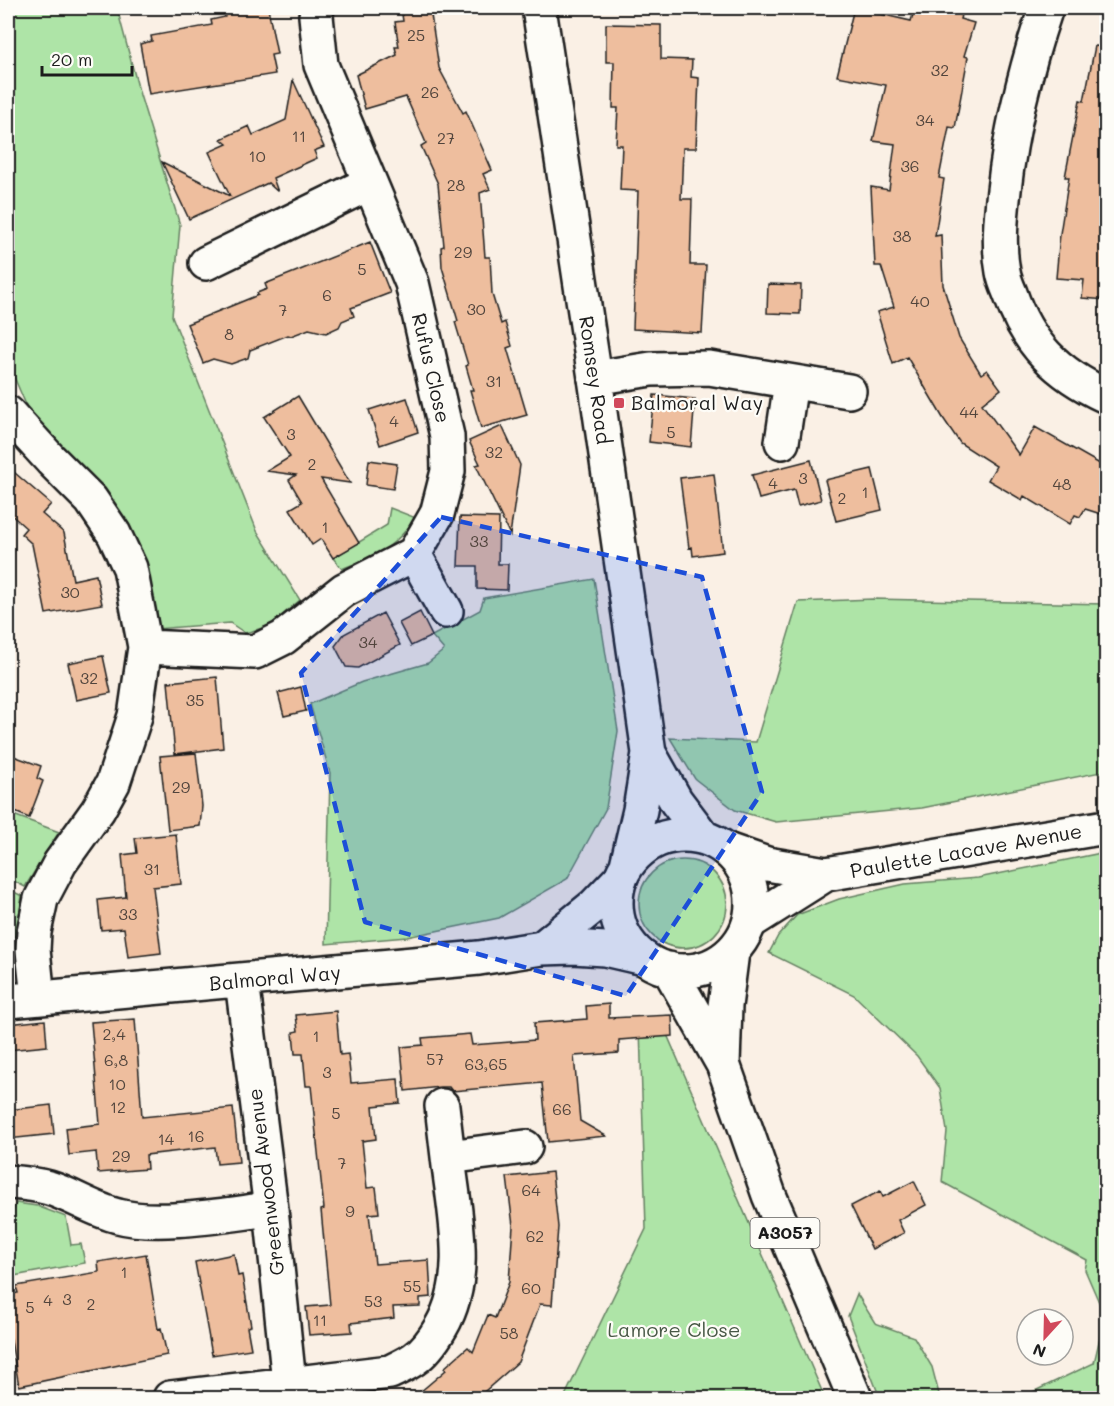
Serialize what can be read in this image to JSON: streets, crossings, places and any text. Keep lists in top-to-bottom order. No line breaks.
{"streets":{"street":["Rufus Close","Romsey Road","Paulette Lacave Avenue","Balmoral Way","Greenwood Avenue","A3057"]},"crossings":[["Romsey Road","Paulette Lacave Avenue"],["Romsey Road","Balmoral Way"],["Romsey Road","A3057"],["Paulette Lacave Avenue","Balmoral Way"],["Paulette Lacave Avenue","A3057"],["Balmoral Way","Greenwood Avenue"],["Balmoral Way","A3057"]],"parks":["Lamore Close"],"places":{"transit":["Balmoral Way"]},"house_numbers":["25","32","26","34","11","27","10","36","28","38","29","5","6","40","30","7","8","31","44","4","5","3","32","2","3","4","48","1","2","1","33","30","34","32","35","29","31","33","2,4","1","57","6,8","63,65","3","10","12","66","5","16","14","29","7","64","9","62","1","55","60","3","4","53","2","5","11","58"],"scale_bar":"20 m","north":"bottom"}
